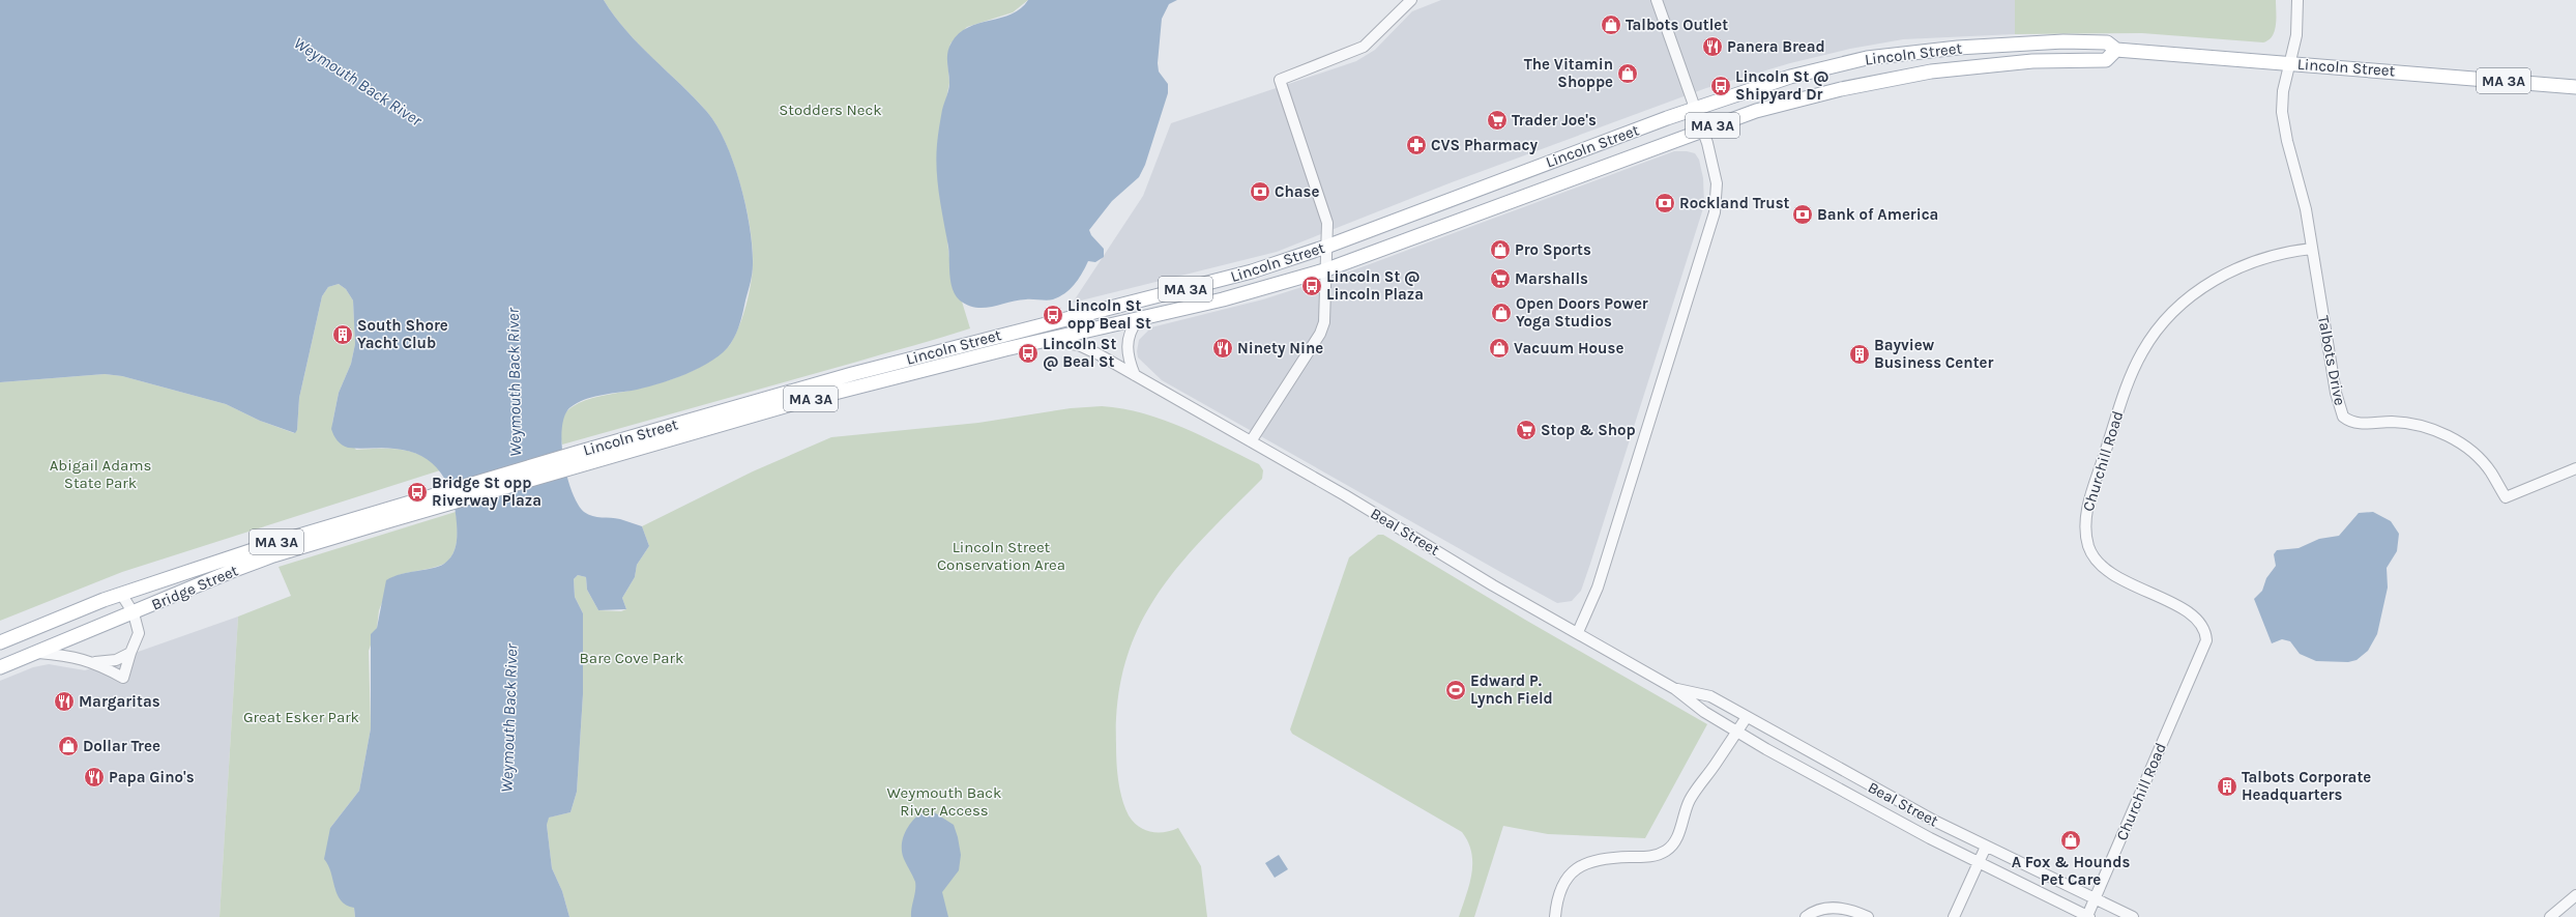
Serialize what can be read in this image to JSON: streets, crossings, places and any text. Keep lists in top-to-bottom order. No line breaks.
{"streets":{"main road":["Lincoln Street","MA 3A","Bridge Street"],"street":["Talbots Drive","Churchill Road","Beal Street"]},"crossings":[["Lincoln Street","Talbots Drive"],["Lincoln Street","Beal Street"],["Lincoln Street","Bridge Street"],["Talbots Drive","Churchill Road"],["Churchill Road","Beal Street"]],"water":["Weymouth Back River"],"parks":["Stodders Neck","Abigail Adams State Park","Lincoln Street Conservation Area","Bare Cove Park","Great Esker Park","Weymouth Back River Access"],"places":{"shop":["Talbots Outlet","The Vitamin Shoppe","Pro Sports","Open Doors Power Yoga Studios","Vacuum House","Dollar Tree","A Fox & Hounds Pet Care"],"restaurant":["Panera Bread","Ninety Nine","Margaritas","Papa Gino's"],"bus stop":["Lincoln St @ Shipyard Dr","Lincoln St @ Lincoln Plaza","Lincoln St opp Beal St","Lincoln St @ Beal St","Bridge St opp Riverway Plaza"],"supermarket":["Trader Joe's","Marshalls","Stop & Shop"],"pharmacy":["CVS Pharmacy"],"bank":["Chase","Rockland Trust","Bank of America"],"building":["South Shore Yacht Club","Bayview Business Center","Talbots Corporate Headquarters"],"sports":["Edward P. Lynch Field"]}}
